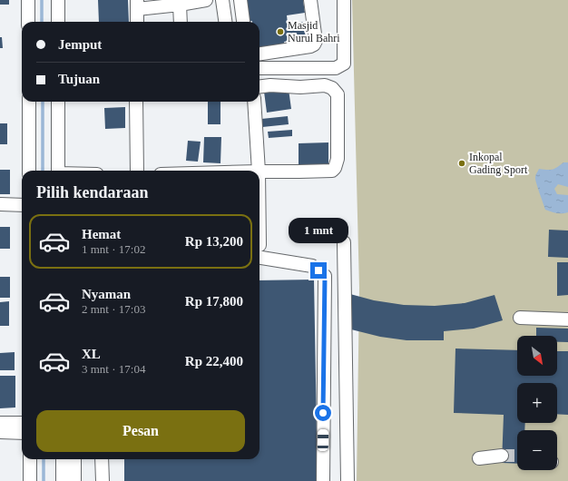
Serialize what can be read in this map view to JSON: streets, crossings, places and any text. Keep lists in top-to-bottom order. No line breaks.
{"places":["Masjid Nurul Bahri","Inkopal Gading Sport"],"north":"bottom right","page":{"banner":["Jemput","Tujuan"],"heading":"Pilih kendaraan","list":[{"name":"Hemat","note":"1 mnt · 17:02","value":"Rp 13,200"},{"name":"Nyaman","note":"2 mnt · 17:03","value":"Rp 17,800"},{"name":"XL","note":"3 mnt · 17:04","value":"Rp 22,400"}],"bubble":"1 mnt","map_buttons":["+","−"],"buttons":"Pesan"}}
